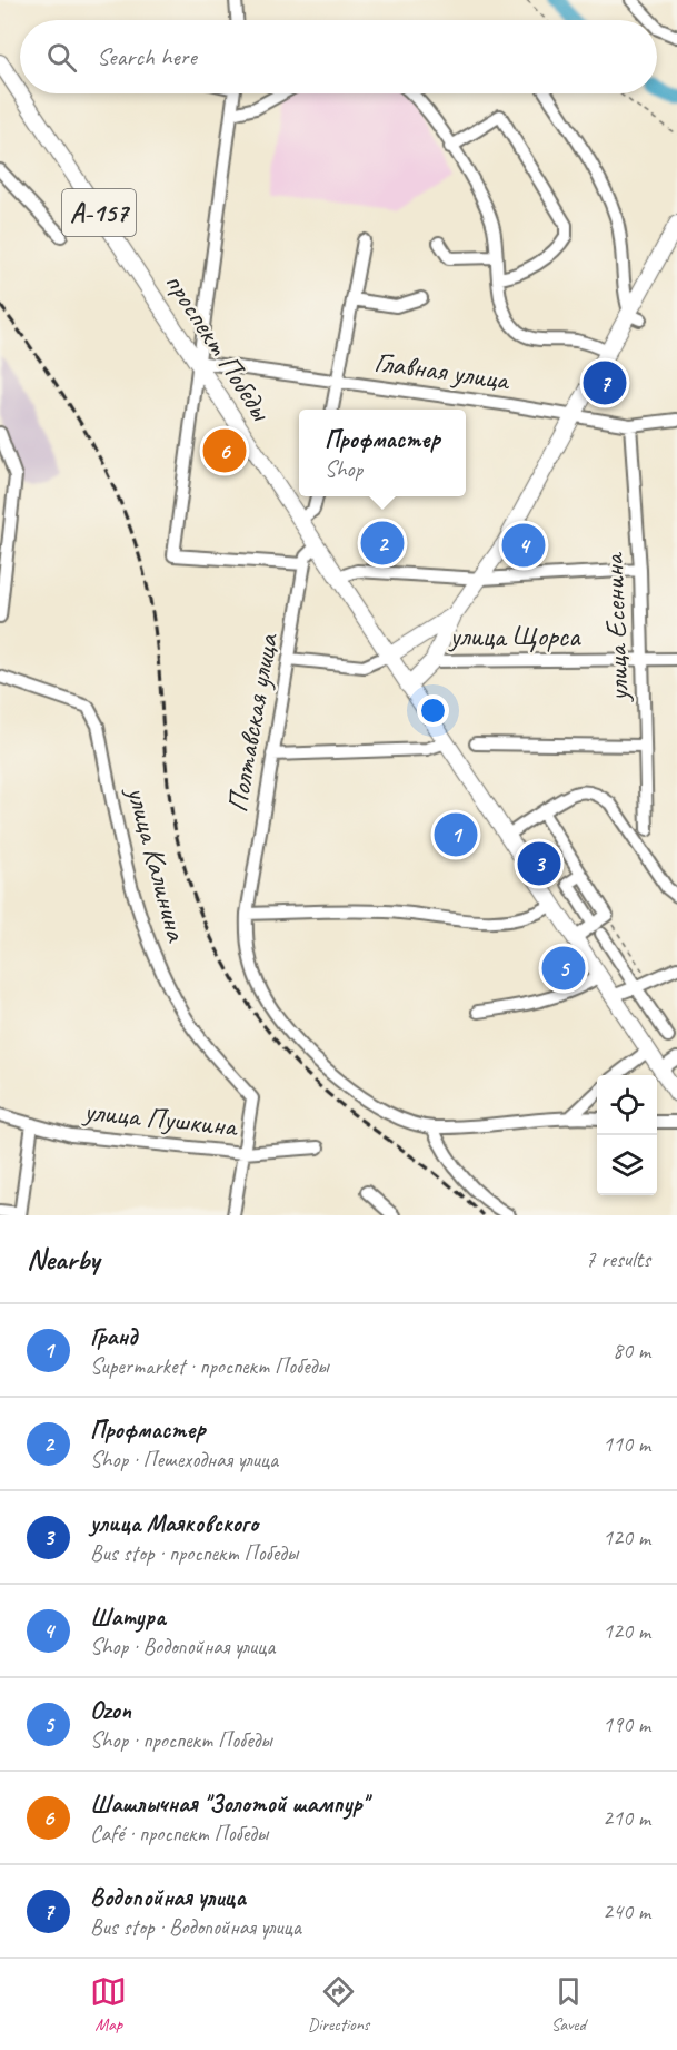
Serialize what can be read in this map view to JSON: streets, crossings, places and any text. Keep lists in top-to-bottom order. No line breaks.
{"streets":{"main road":["А-157","проспект Победы"],"street":["Главная улица","улица Есенина","улица Щорса","Полтавская улица","улица Калинина","улица Пушкина"]},"crossings":[["проспект Победы","Главная улица"],["проспект Победы","Полтавская улица"],["Главная улица","улица Есенина"],["улица Есенина","улица Щорса"],["улица Калинина","улица Пушкина"]],"page":{"search":"Search here","pins":["7","6","2","4","1","3","5"],"popup":["Профмастер","Shop"],"heading":["Nearby","7 results"],"list":[{"mark":"1","name":"Гранд","note":"Supermarket · проспект Победы","value":"80 m"},{"mark":"2","name":"Профмастер","note":"Shop · Пешеходная улица","value":"110 m"},{"mark":"3","name":"улица Маяковского","note":"Bus stop · проспект Победы","value":"120 m"},{"mark":"4","name":"Шатура","note":"Shop · Водопойная улица","value":"120 m"},{"mark":"5","name":"Ozon","note":"Shop · проспект Победы","value":"190 m"},{"mark":"6","name":"Шашлычная \"Золотой шампур\"","note":"Café · проспект Победы","value":"210 m"},{"mark":"7","name":"Водопойная улица","note":"Bus stop · Водопойная улица","value":"240 m"}],"nav":["Map","Directions","Saved"]}}
